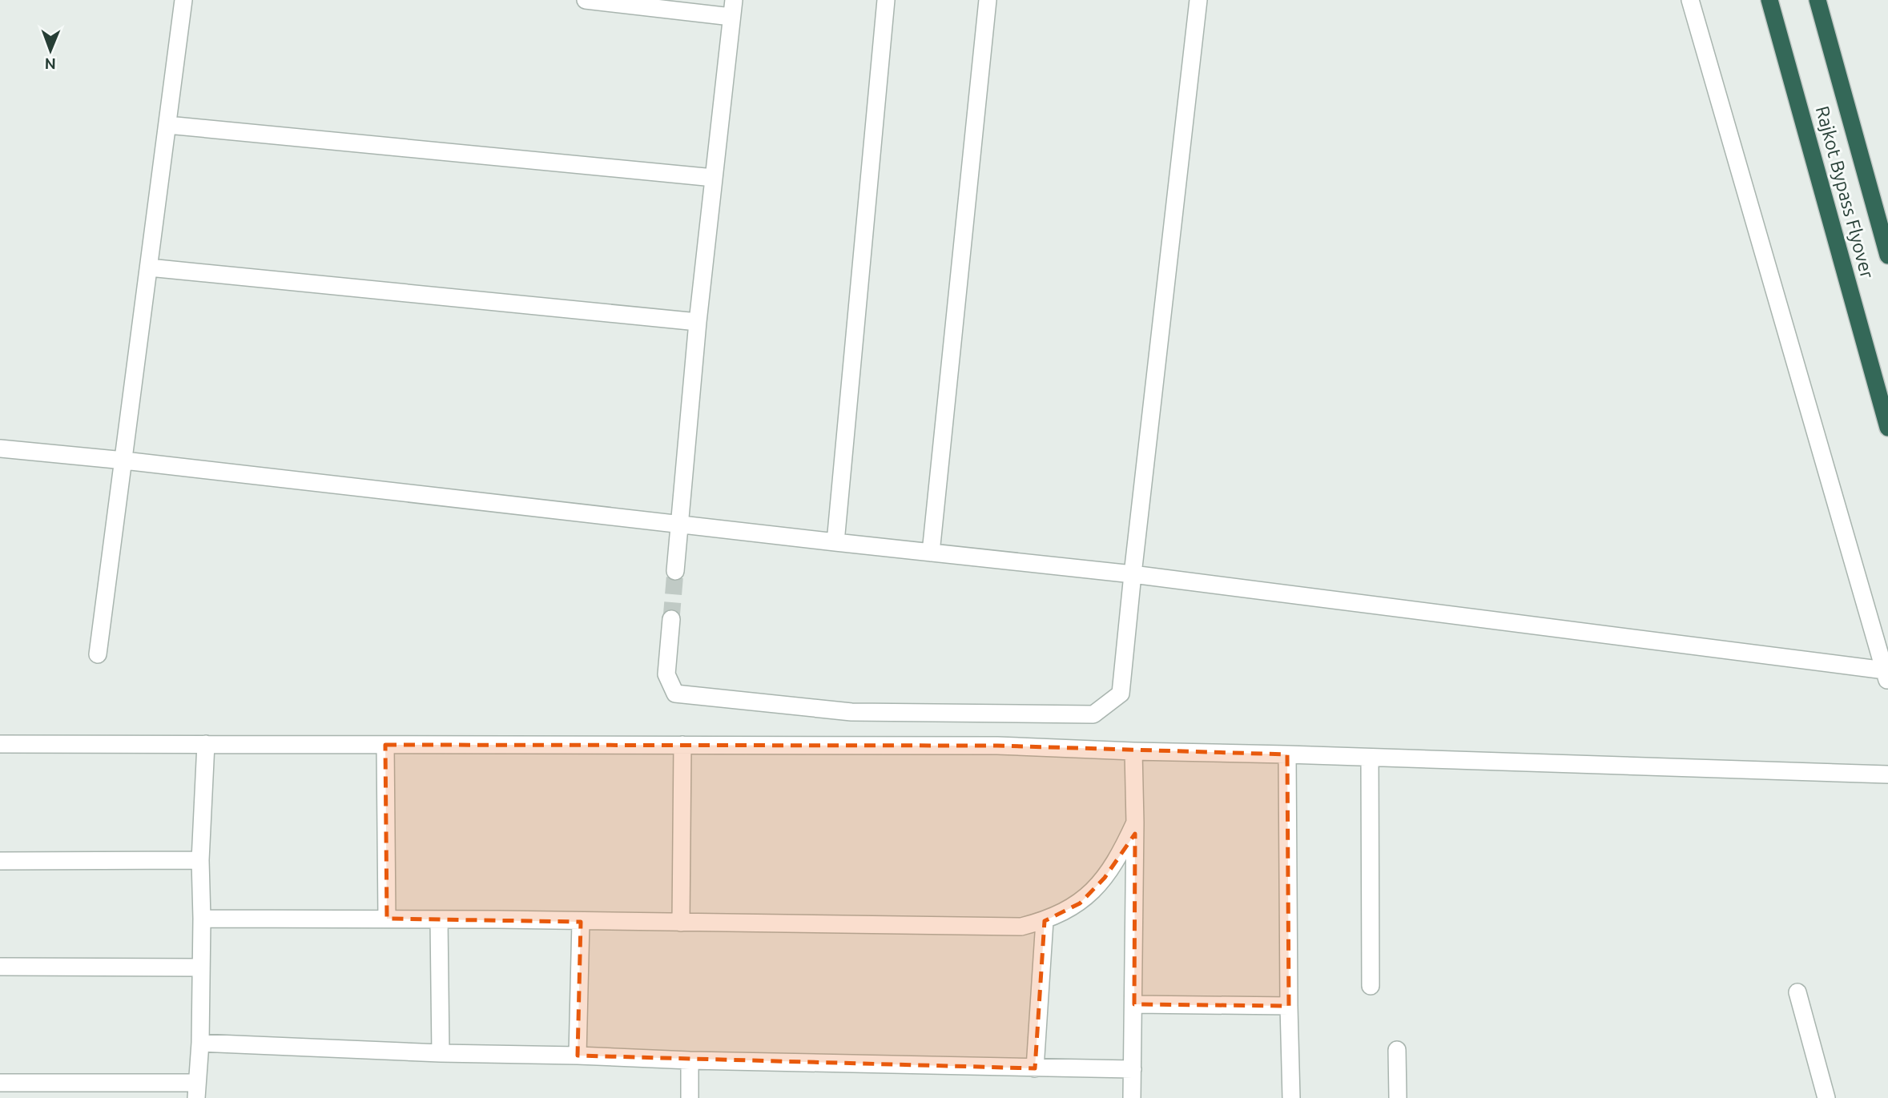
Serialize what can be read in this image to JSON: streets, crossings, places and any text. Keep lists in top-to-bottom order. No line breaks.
{"streets":{"highway":["Rajkot Bypass Flyover"]},"north":"bottom"}
